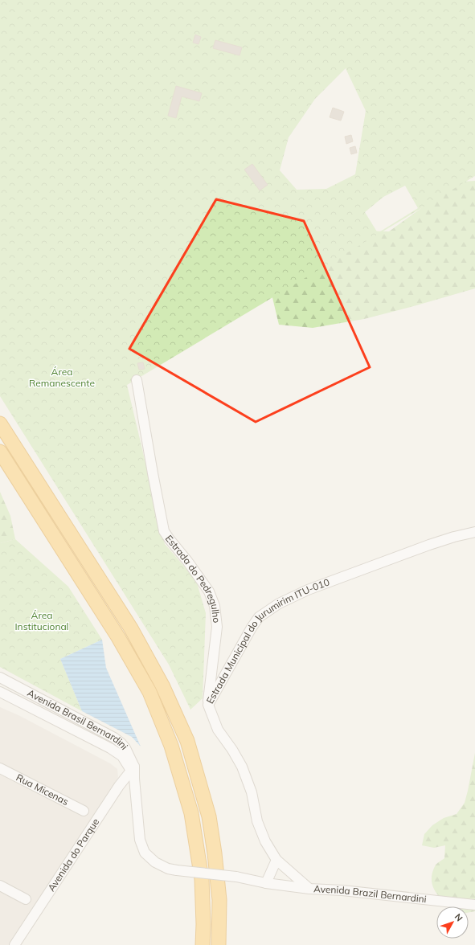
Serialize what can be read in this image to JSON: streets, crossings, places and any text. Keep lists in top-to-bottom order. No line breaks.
{"streets":{"street":["Estrada do Pedregulho","Estrada Municipal do Jurumirim ITU-010","Avenida Brasil Bernardini","Rua Micenas","Avenida do Parque","Avenida Brazil Bernardini"]},"crossings":[["Estrada do Pedregulho","Estrada Municipal do Jurumirim ITU-010"],["Estrada Municipal do Jurumirim ITU-010","Avenida Brazil Bernardini"],["Avenida Brasil Bernardini","Avenida do Parque"],["Avenida Brasil Bernardini","Avenida Brazil Bernardini"]],"parks":["Área Remanescente","Área Institucional"],"north":"top right"}
